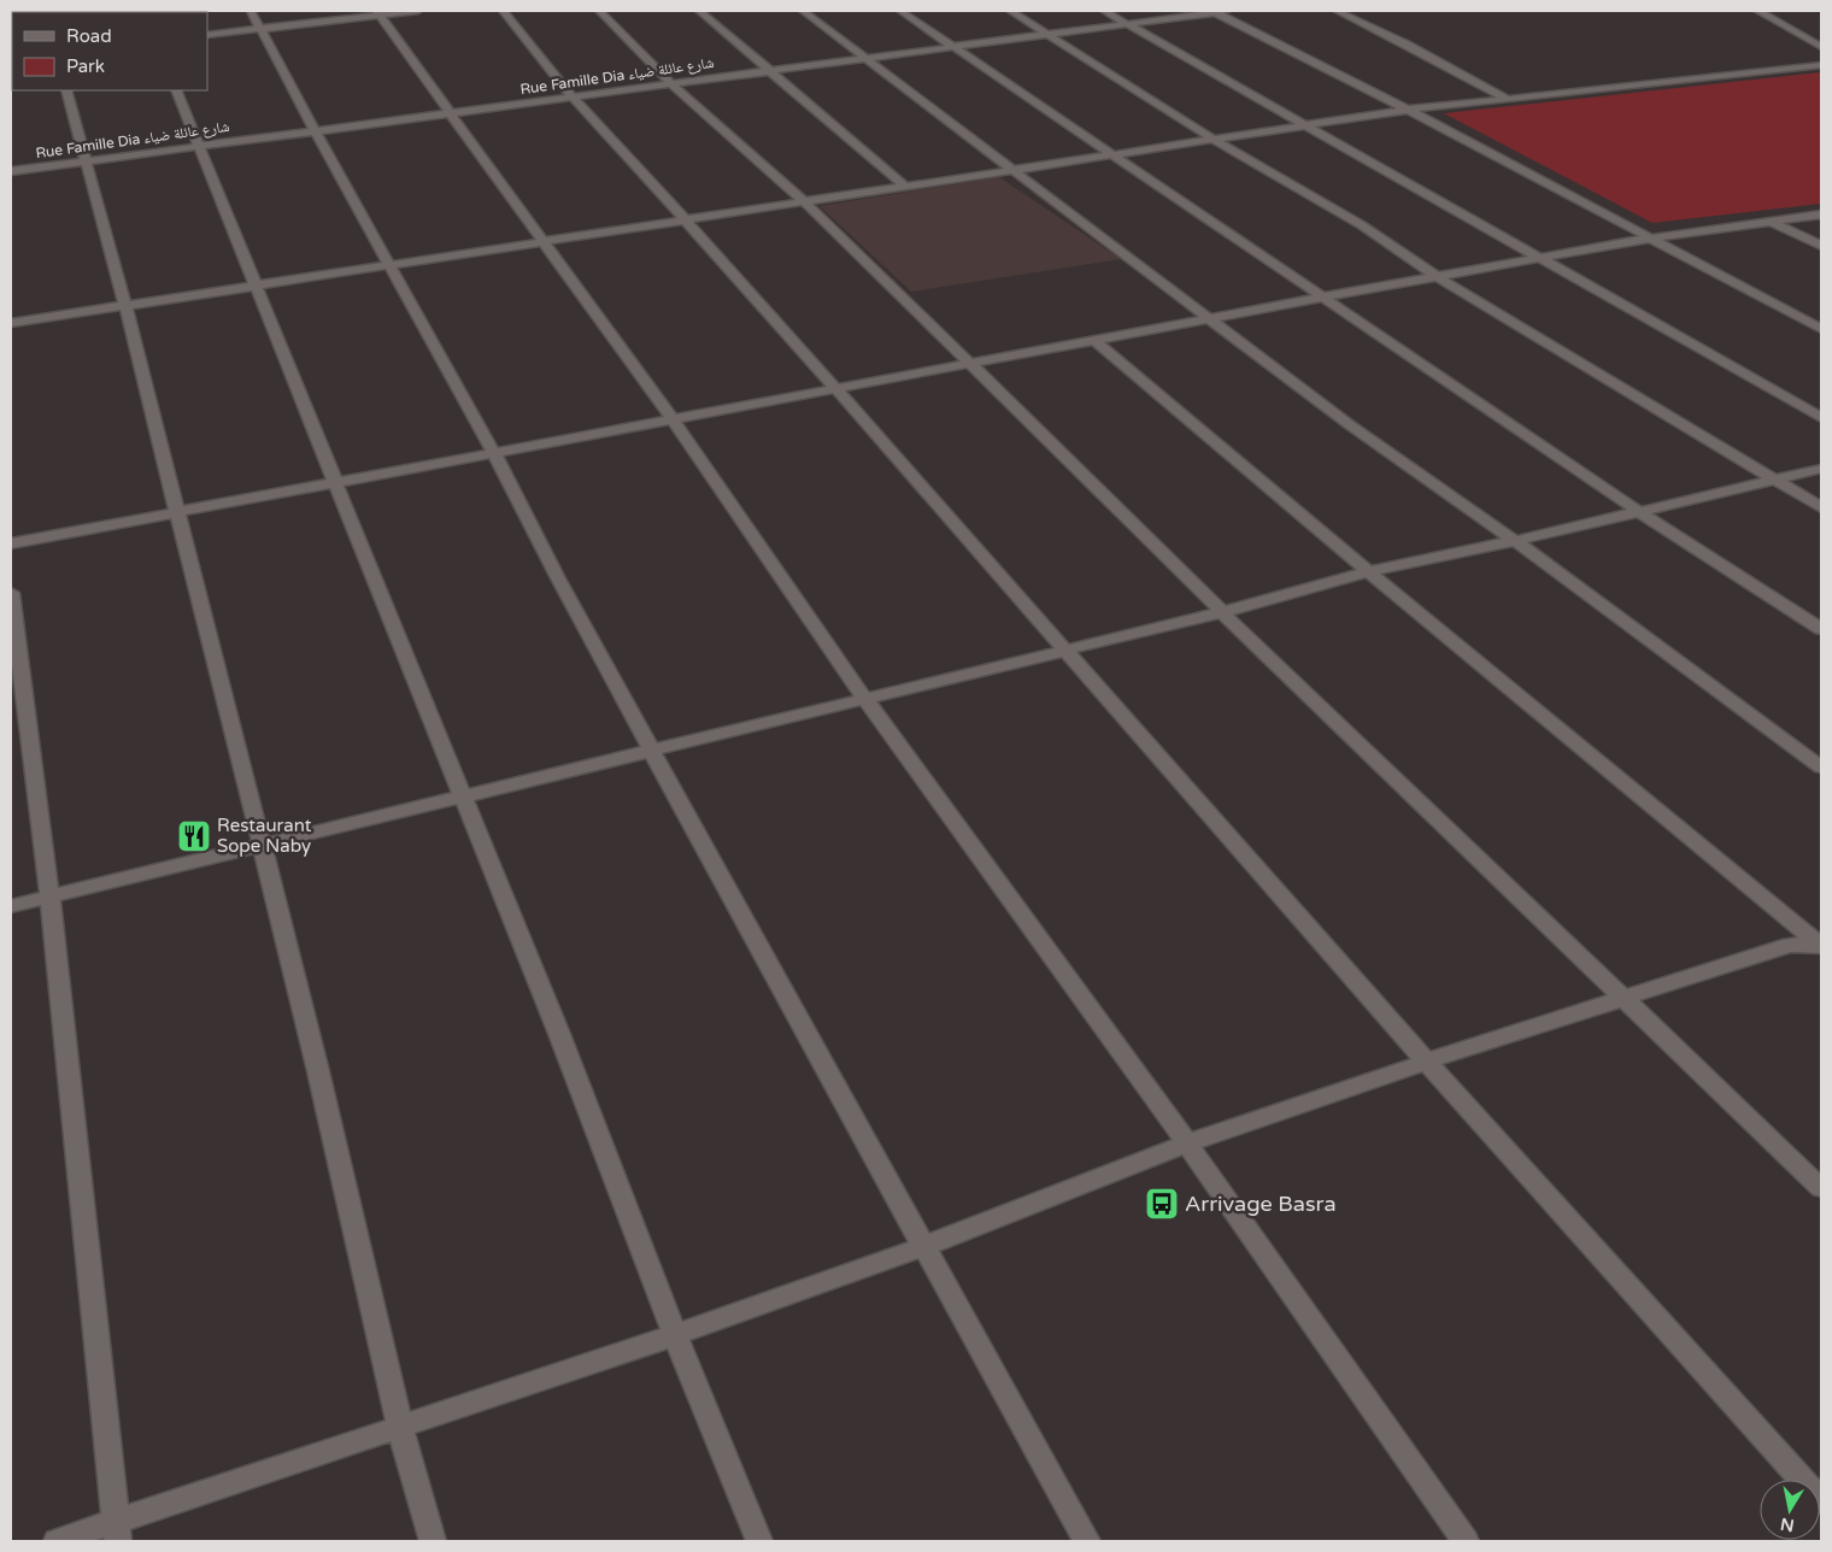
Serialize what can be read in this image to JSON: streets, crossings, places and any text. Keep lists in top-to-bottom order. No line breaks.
{"streets":{"street":["Rue Famille Dia شارع عائلة ضياء"]},"places":{"restaurant":["Restaurant Sope Naby"],"bus stop":["Arrivage Basra"]},"legend":["Road","Park"],"north":"bottom"}
